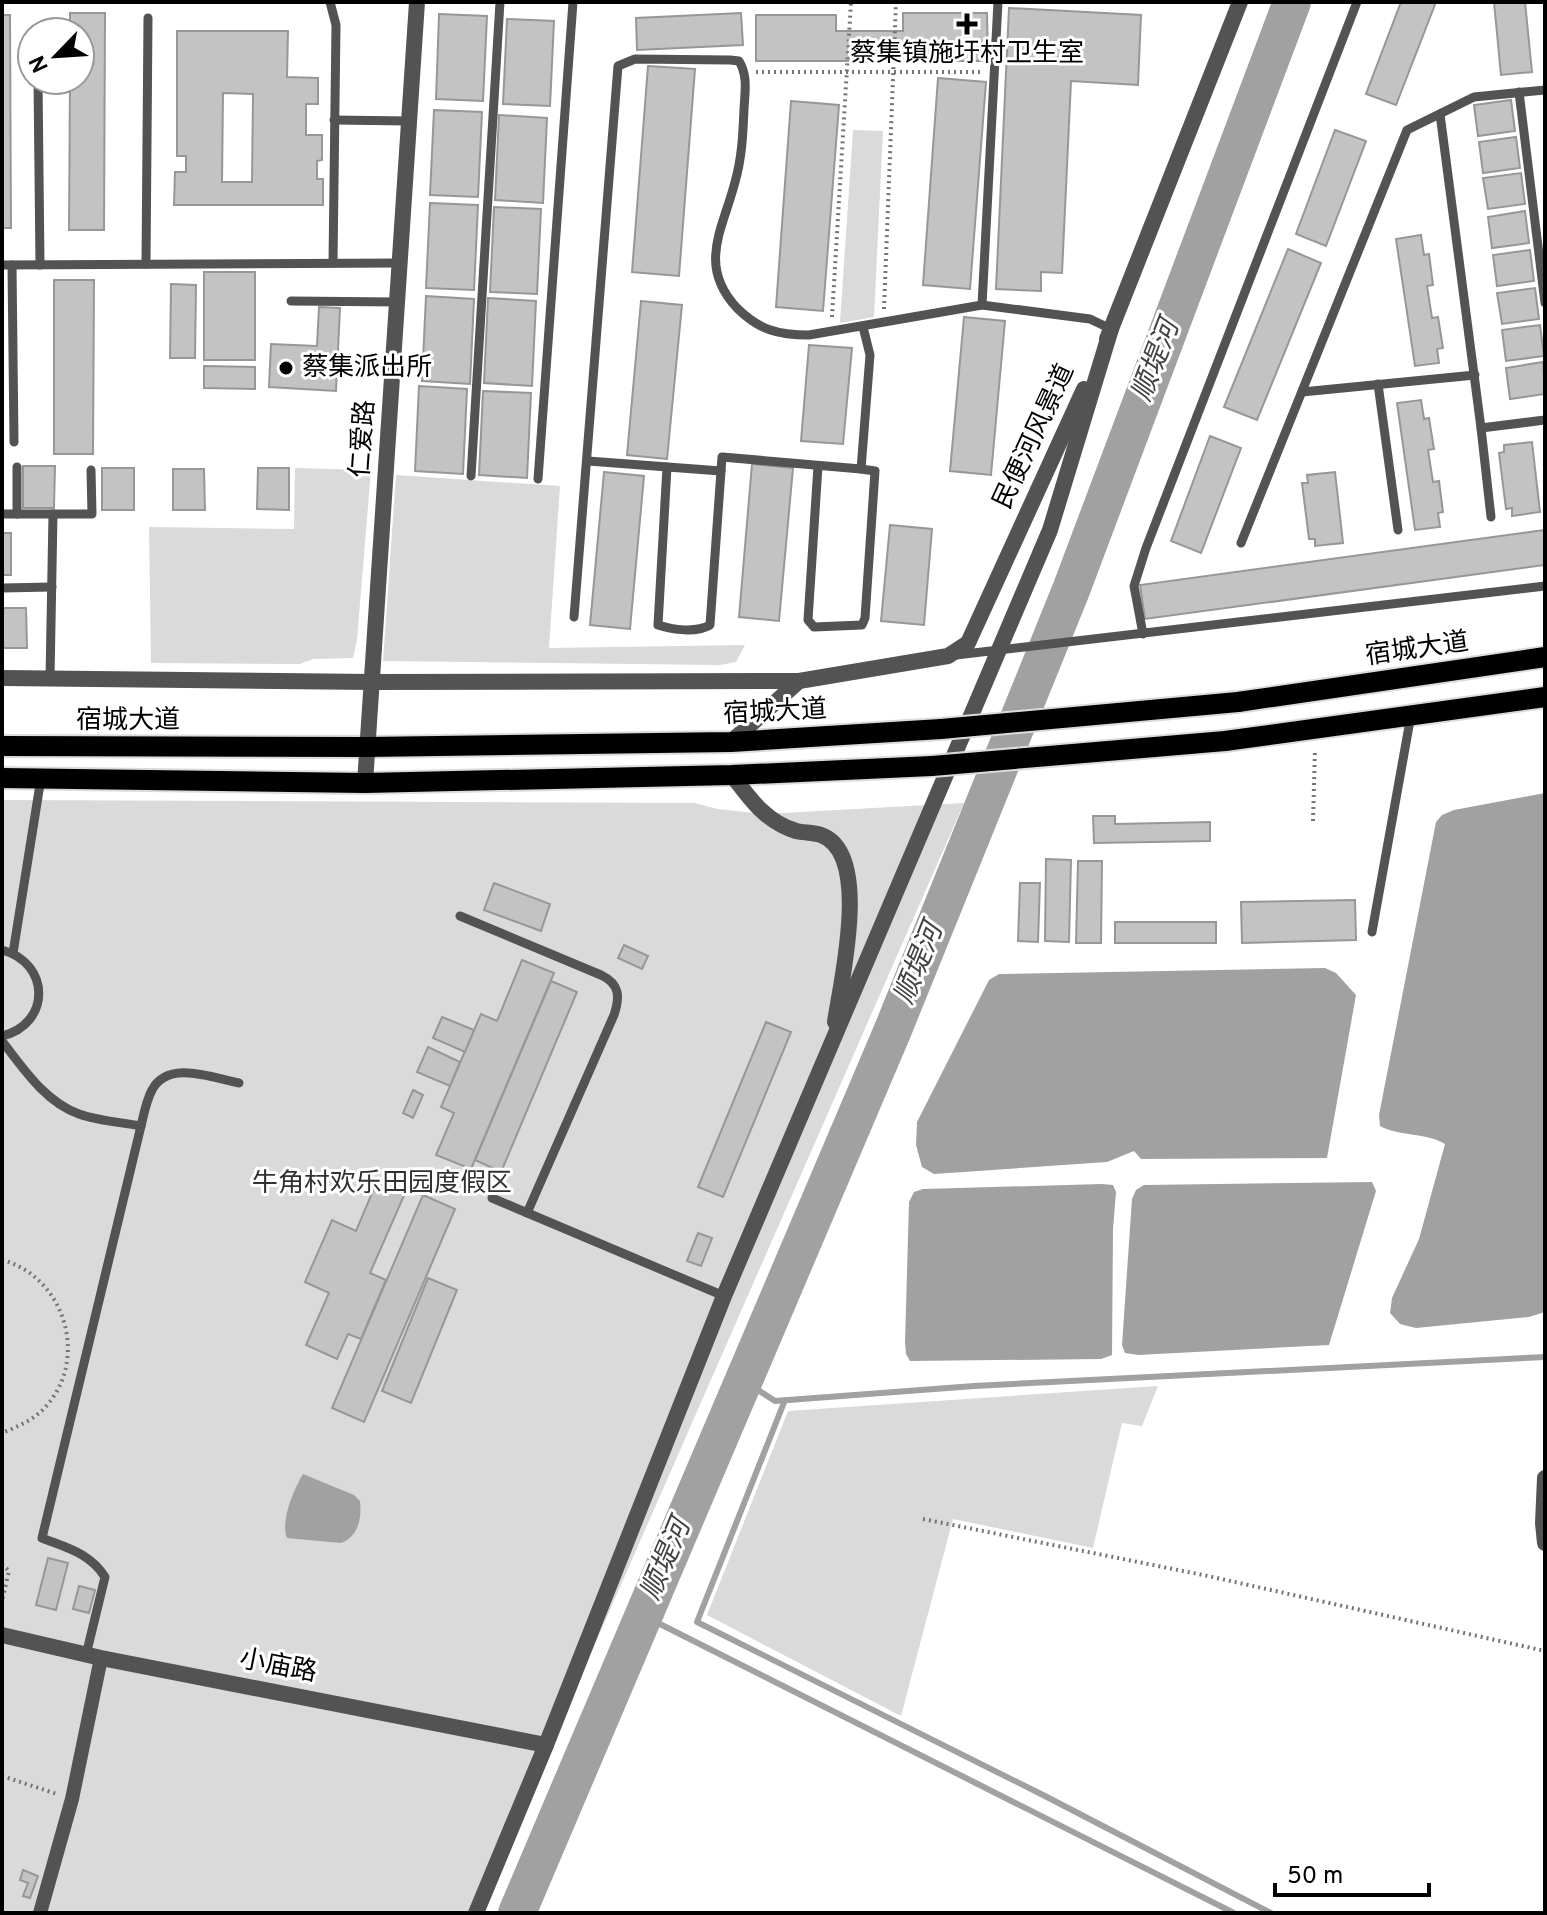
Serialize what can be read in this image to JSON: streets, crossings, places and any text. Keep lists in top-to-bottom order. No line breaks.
{"streets":{"main road":["宿城大道"],"street":["民便河风景道","仁爱路","小庙路"]},"crossings":[["仁爱路","宿城大道"]],"water":["顺堤河"],"parks":["牛角村欢乐田园度假区"],"places":{"health":["蔡集镇施圩村卫生室"],"other":["蔡集派出所"]},"scale_bar":"50 m","north":"bottom left"}
